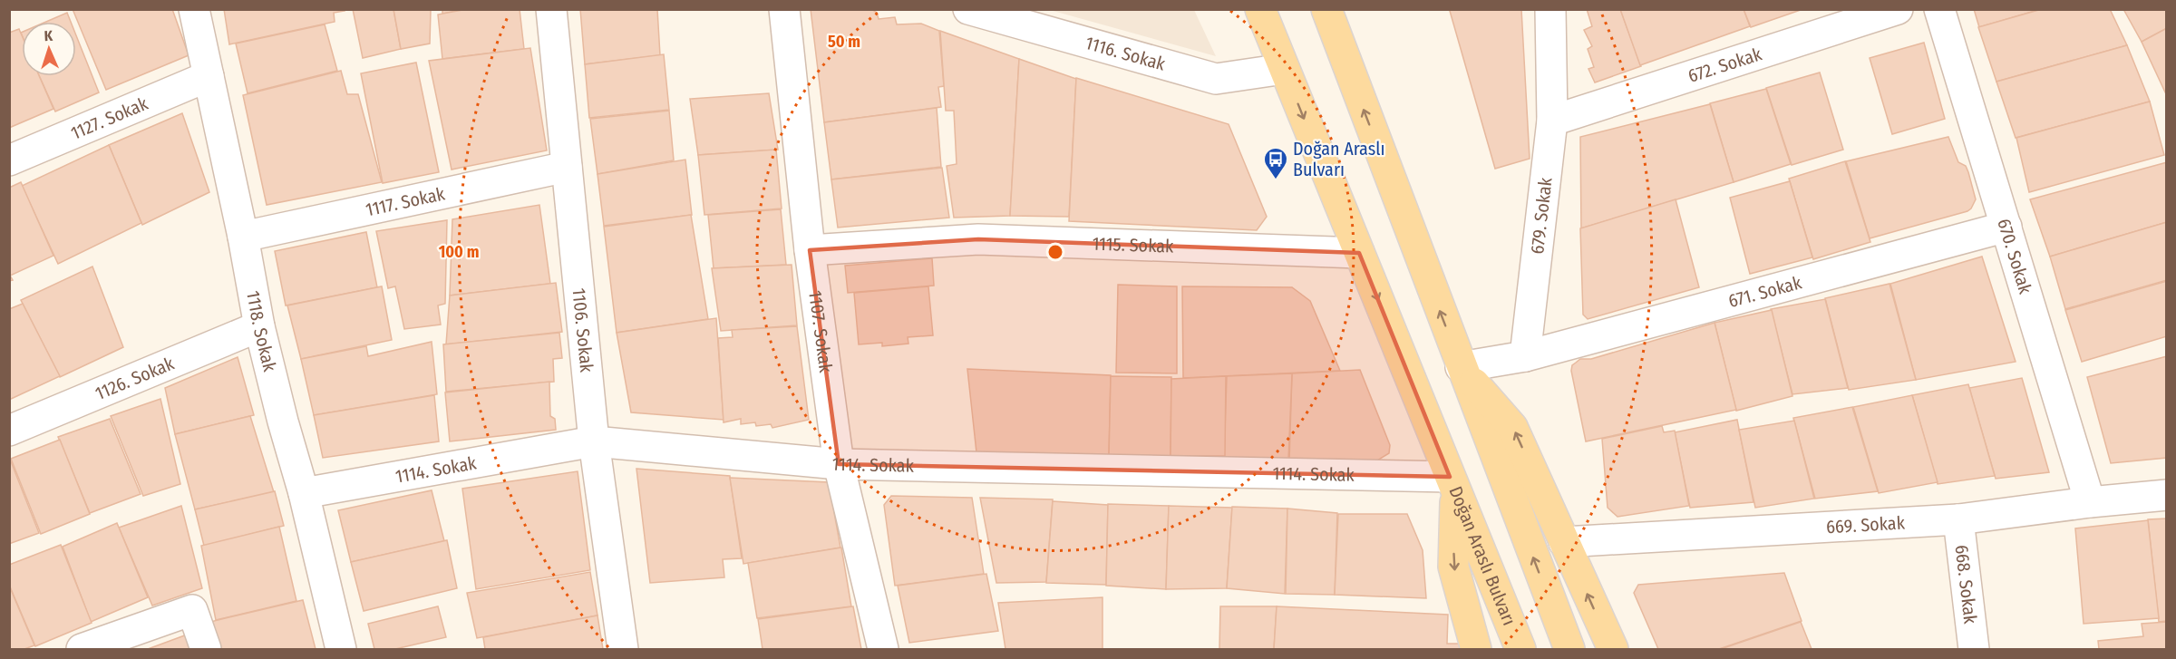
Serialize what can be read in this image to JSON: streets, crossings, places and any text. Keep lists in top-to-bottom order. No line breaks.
{"streets":{"main road":["Doğan Araslı Bulvarı"],"street":["1116. Sokak","672. Sokak","1127. Sokak","1117. Sokak","679. Sokak","1115. Sokak","670. Sokak","671. Sokak","1106. Sokak","1118. Sokak","1107. Sokak","1126. Sokak","1114. Sokak","669. Sokak","668. Sokak"]},"crossings":[["1116. Sokak","Doğan Araslı Bulvarı"],["672. Sokak","679. Sokak"],["1127. Sokak","1118. Sokak"],["1117. Sokak","1106. Sokak"],["1117. Sokak","1118. Sokak"],["679. Sokak","671. Sokak"],["1115. Sokak","1107. Sokak"],["1115. Sokak","Doğan Araslı Bulvarı"],["670. Sokak","671. Sokak"],["670. Sokak","669. Sokak"],["1106. Sokak","1114. Sokak"],["1118. Sokak","1126. Sokak"],["1118. Sokak","1114. Sokak"],["1107. Sokak","1114. Sokak"],["1114. Sokak","Doğan Araslı Bulvarı"],["669. Sokak","668. Sokak"]],"places":{"bus stop":["Doğan Araslı Bulvarı"]},"north":"top","rings":["50 m","100 m"]}
